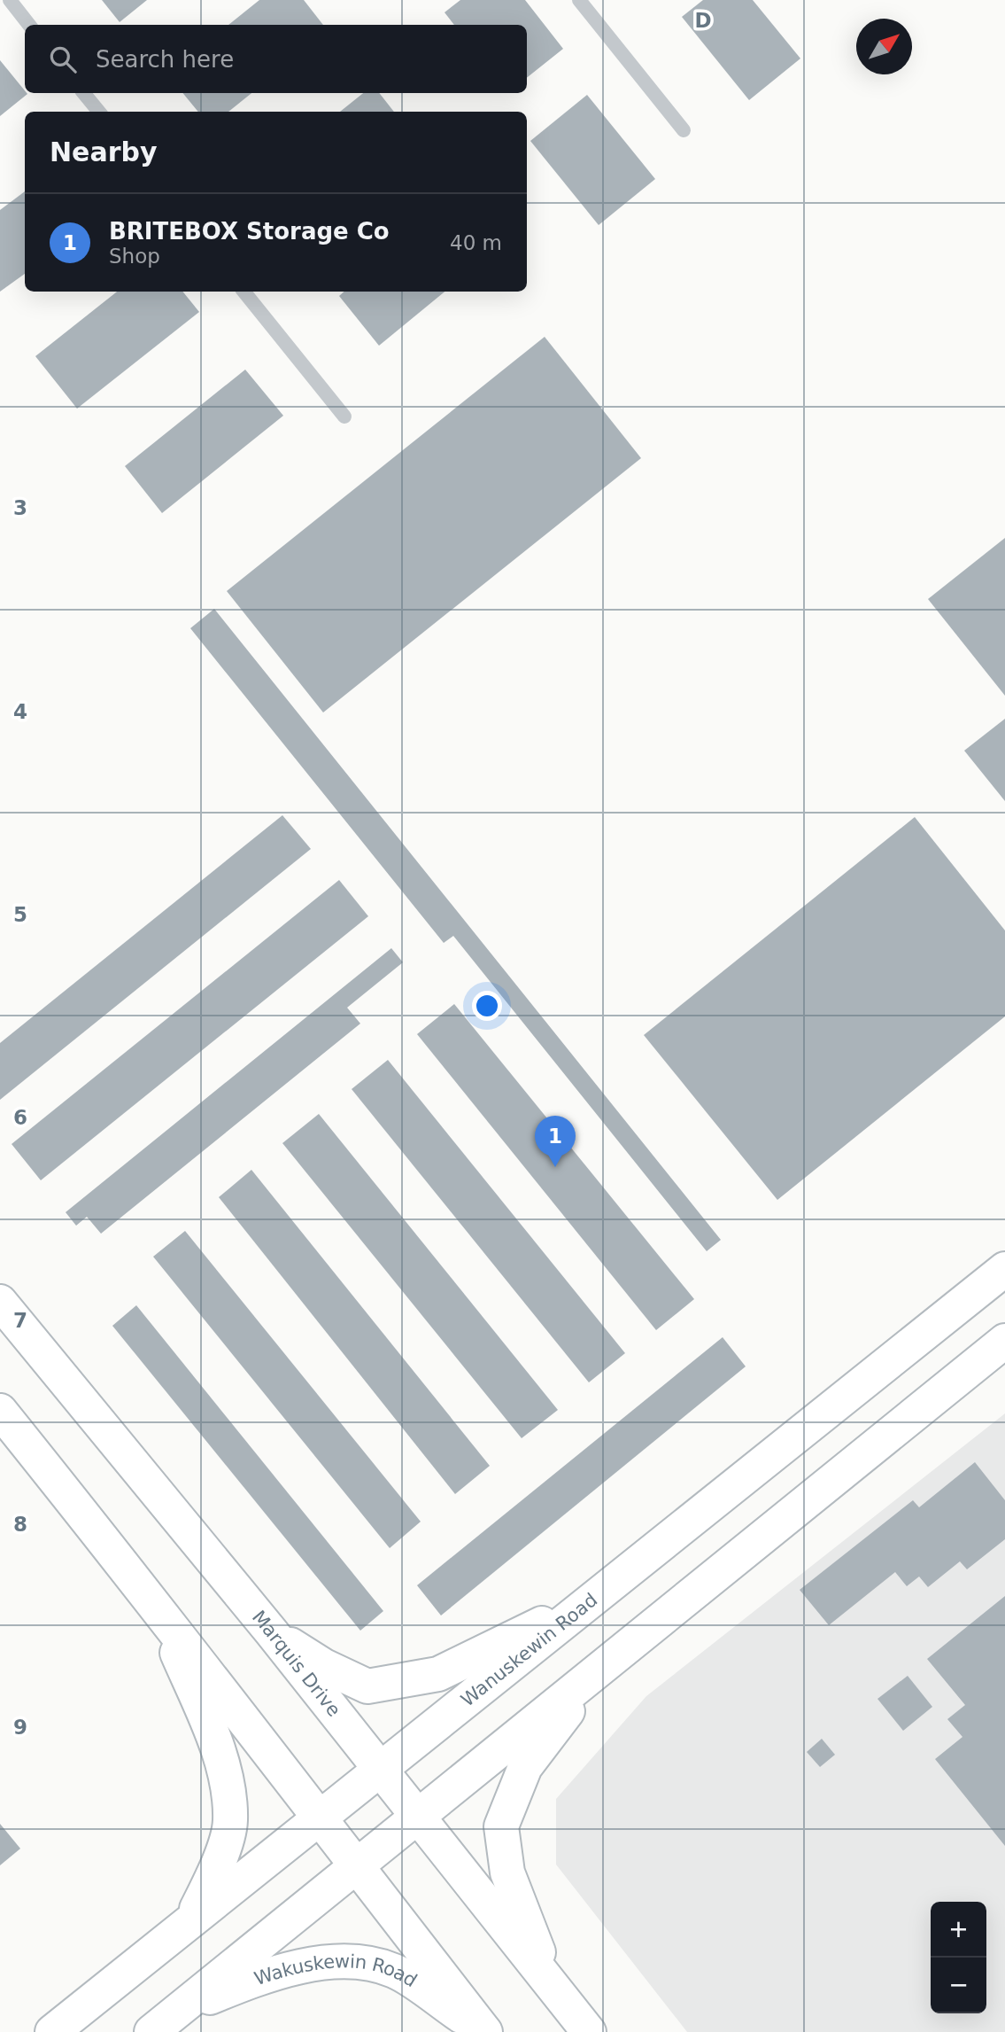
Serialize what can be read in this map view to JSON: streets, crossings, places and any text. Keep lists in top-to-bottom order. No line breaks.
{"streets":{"main road":["Wanuskewin Road","Marquis Drive","Wakuskewin Road"]},"crossings":[["Wanuskewin Road","Marquis Drive"]],"north":"top right","page":{"search":"Search here","heading":"Nearby","list":[{"mark":"1","name":"BRITEBOX Storage Co","note":"Shop","value":"40 m"}],"pins":"1","map_buttons":["+","−"]},"grid":{"columns":["D"],"rows":["3","4","5","6","7","8","9"]}}
